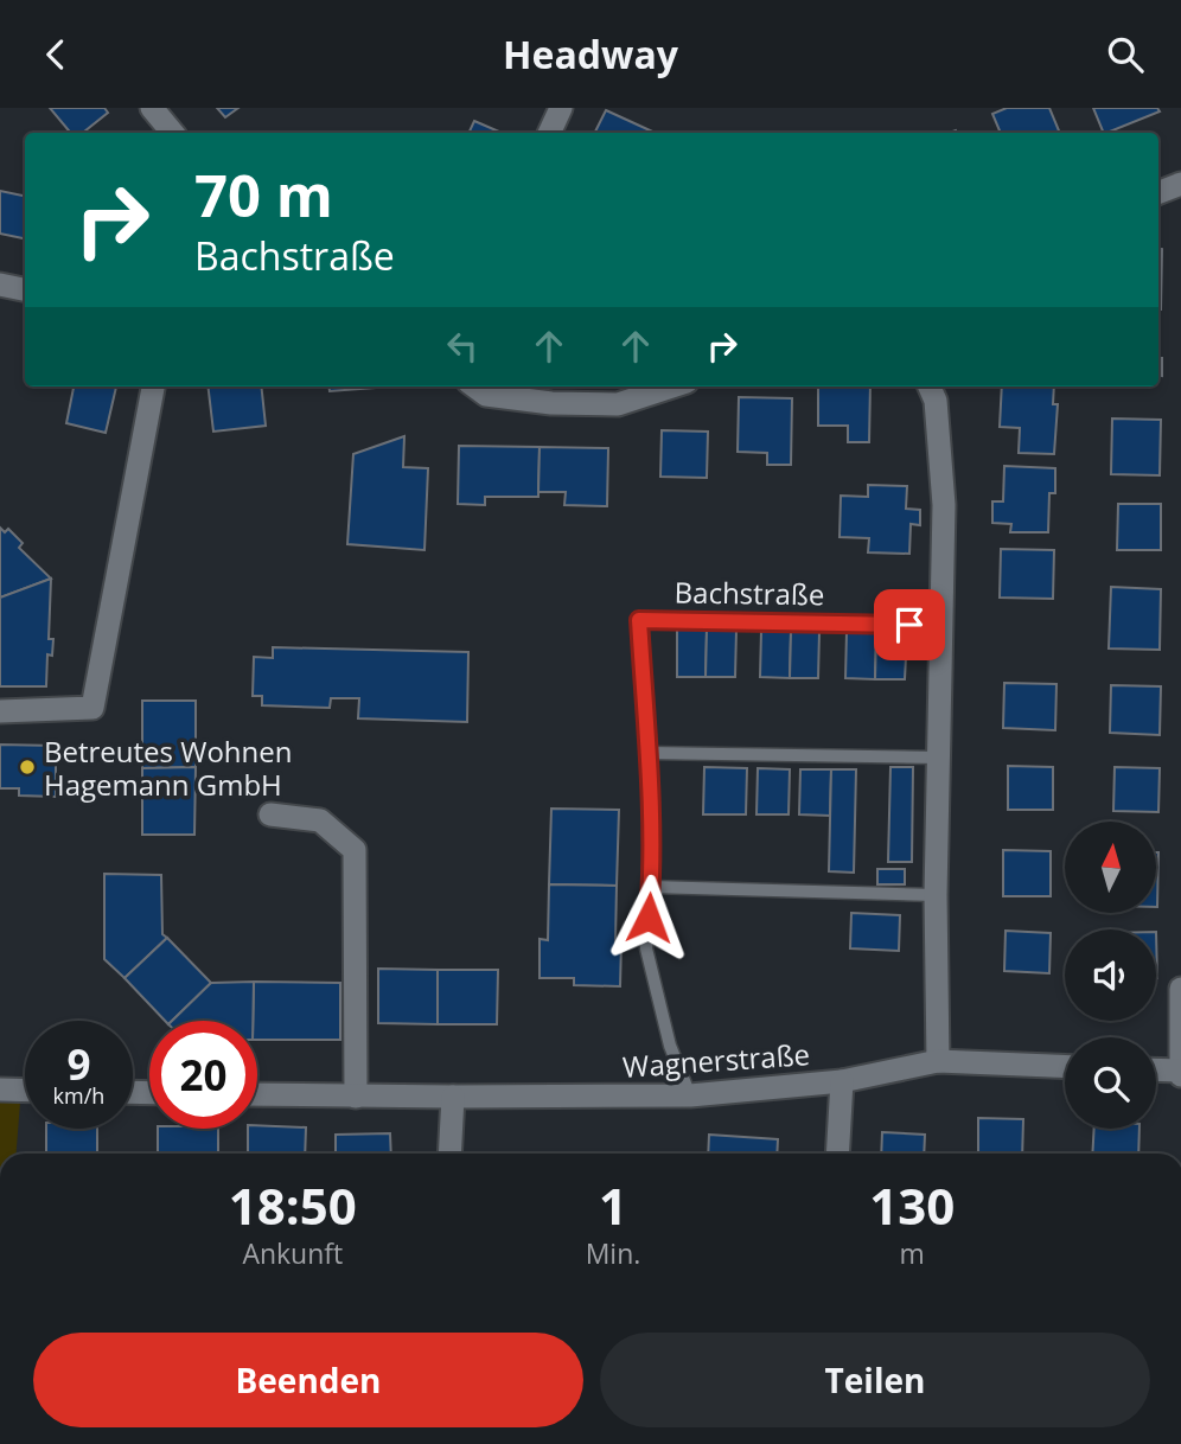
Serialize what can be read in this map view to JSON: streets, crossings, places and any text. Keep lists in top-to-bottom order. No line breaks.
{"streets":{"street":["Wagnerstraße"],"lane":["Bachstraße"]},"crossings":[["Bachstraße","Wagnerstraße"]],"places":["Betreutes Wohnen Hagemann GmbH"],"north":"top","page":{"header":"Headway","turn":["70 m","Bachstraße"],"speed":"9 km/h","limit":"20","eta":["18:50","Ankunft","1","Min.","130","m"],"buttons":["Beenden","Teilen"]}}
